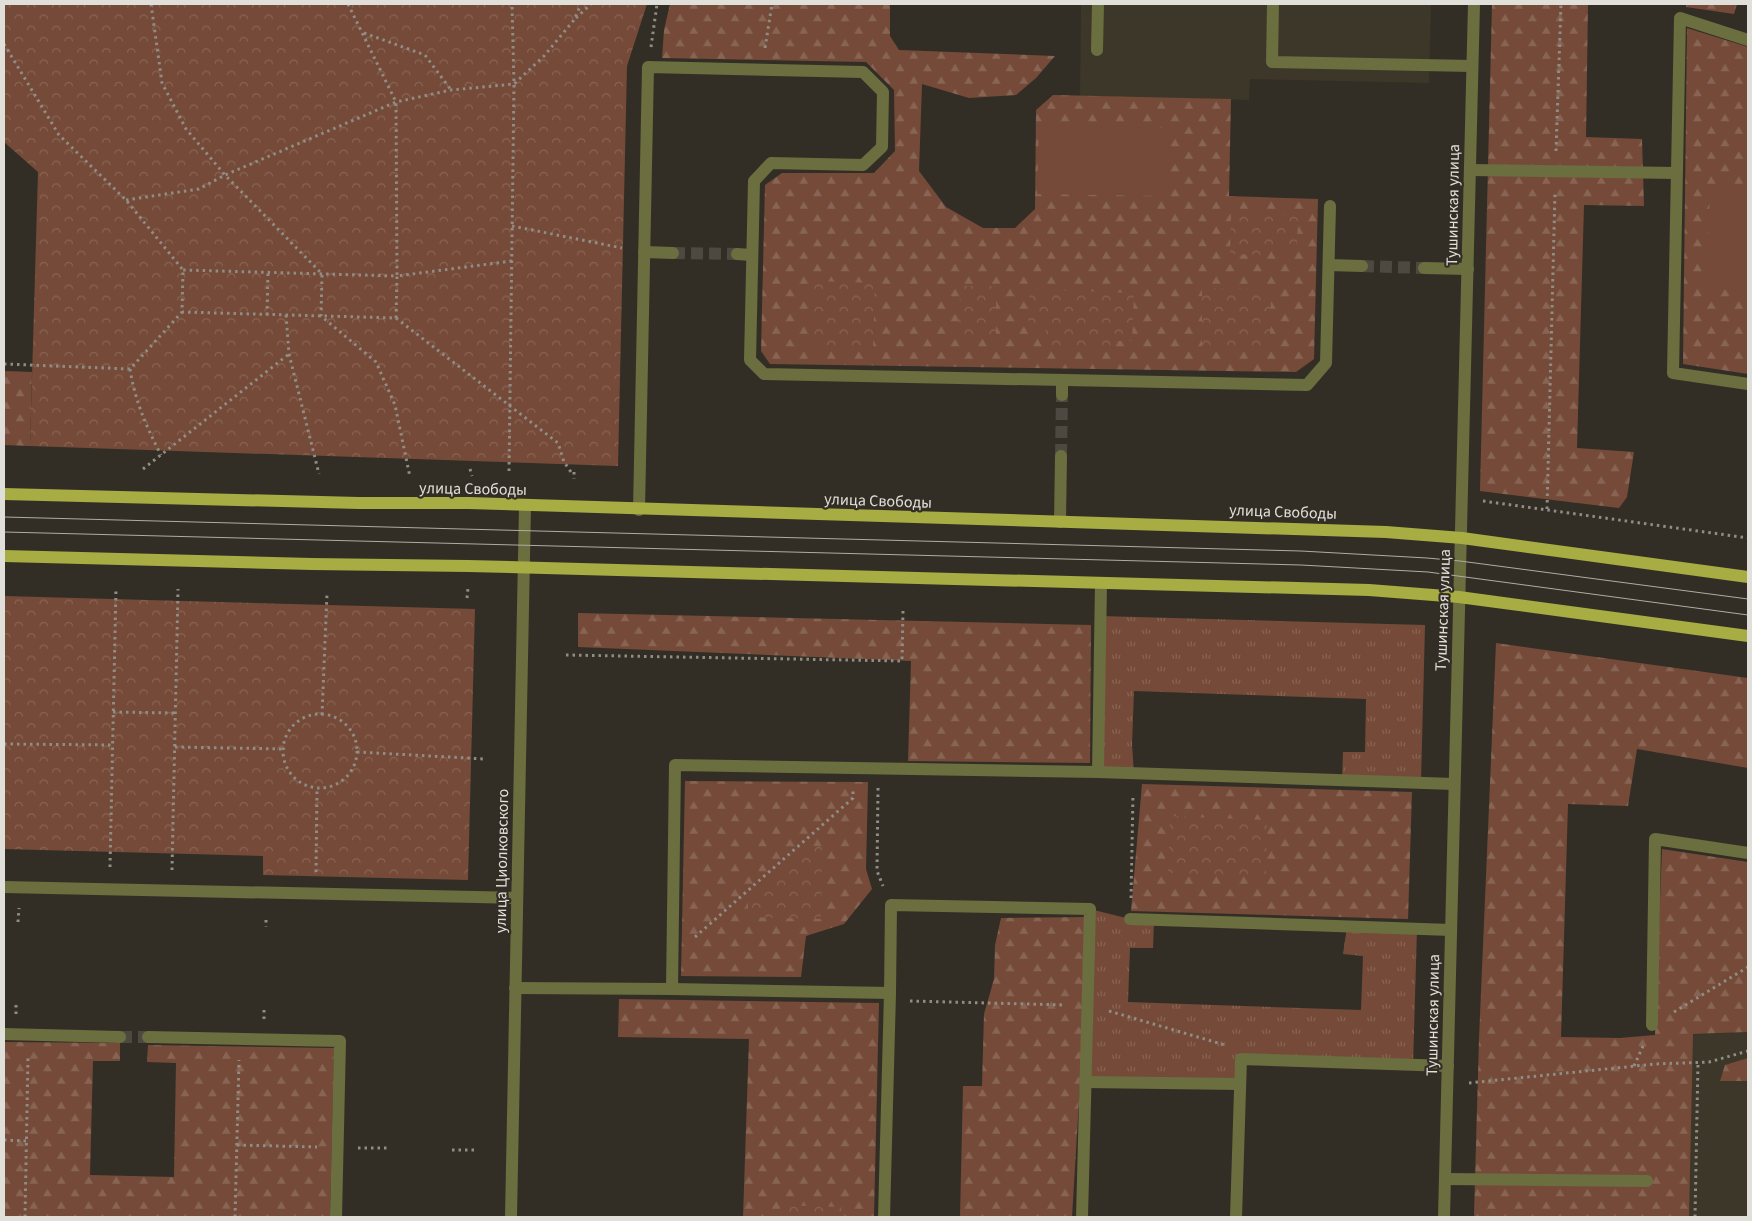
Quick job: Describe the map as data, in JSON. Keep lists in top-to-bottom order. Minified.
{"streets":{"main road":["улица Свободы"],"street":["Тушинская улица","улица Циолковского"]},"crossings":[["Тушинская улица","улица Свободы"],["улица Свободы","улица Циолковского"]]}
